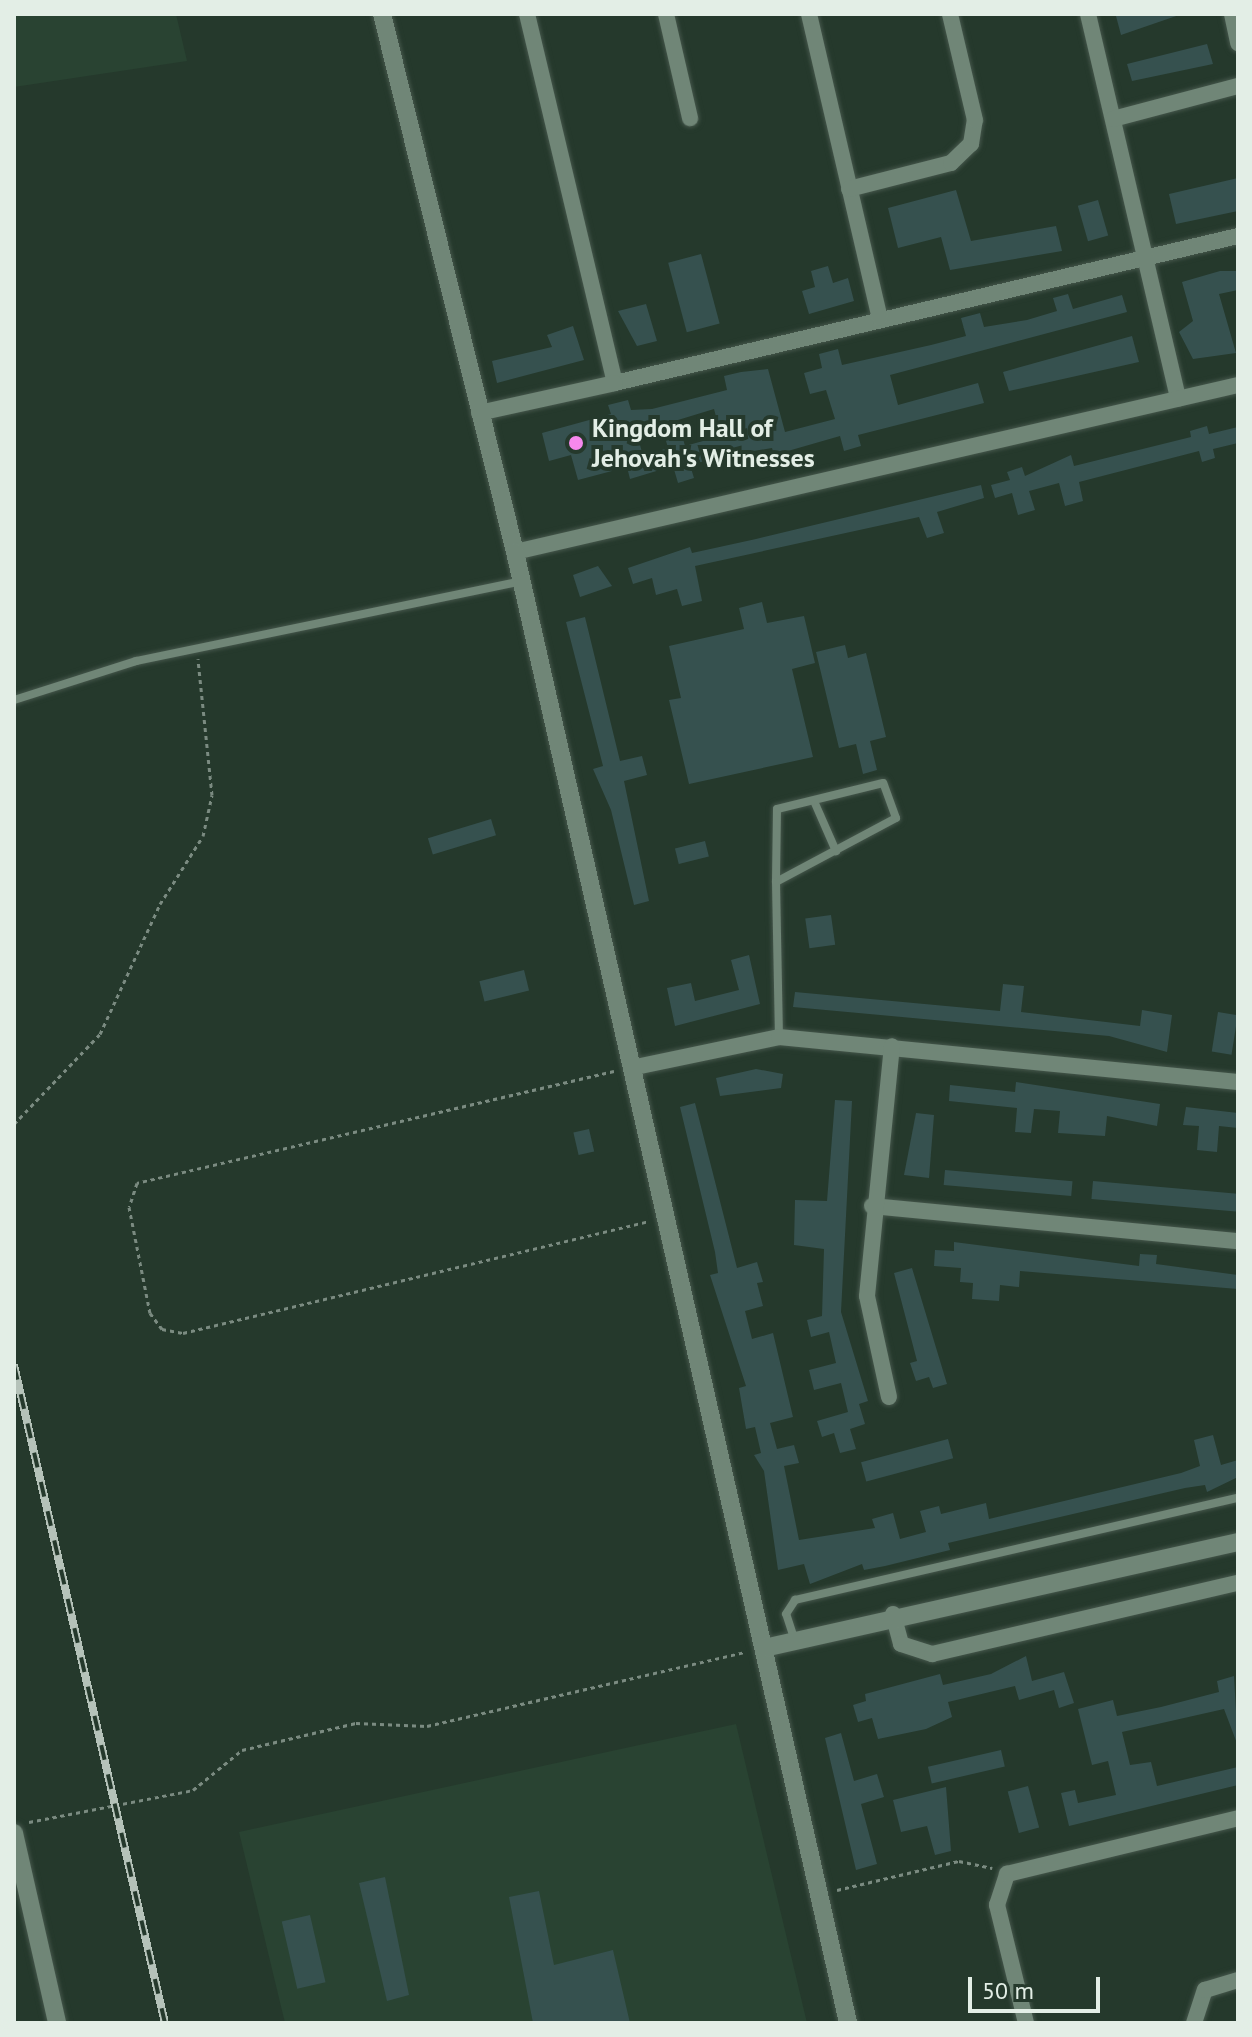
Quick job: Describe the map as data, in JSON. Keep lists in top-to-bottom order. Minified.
{"places":["Kingdom Hall of Jehovah's Witnesses"],"scale_bar":"50 m"}
